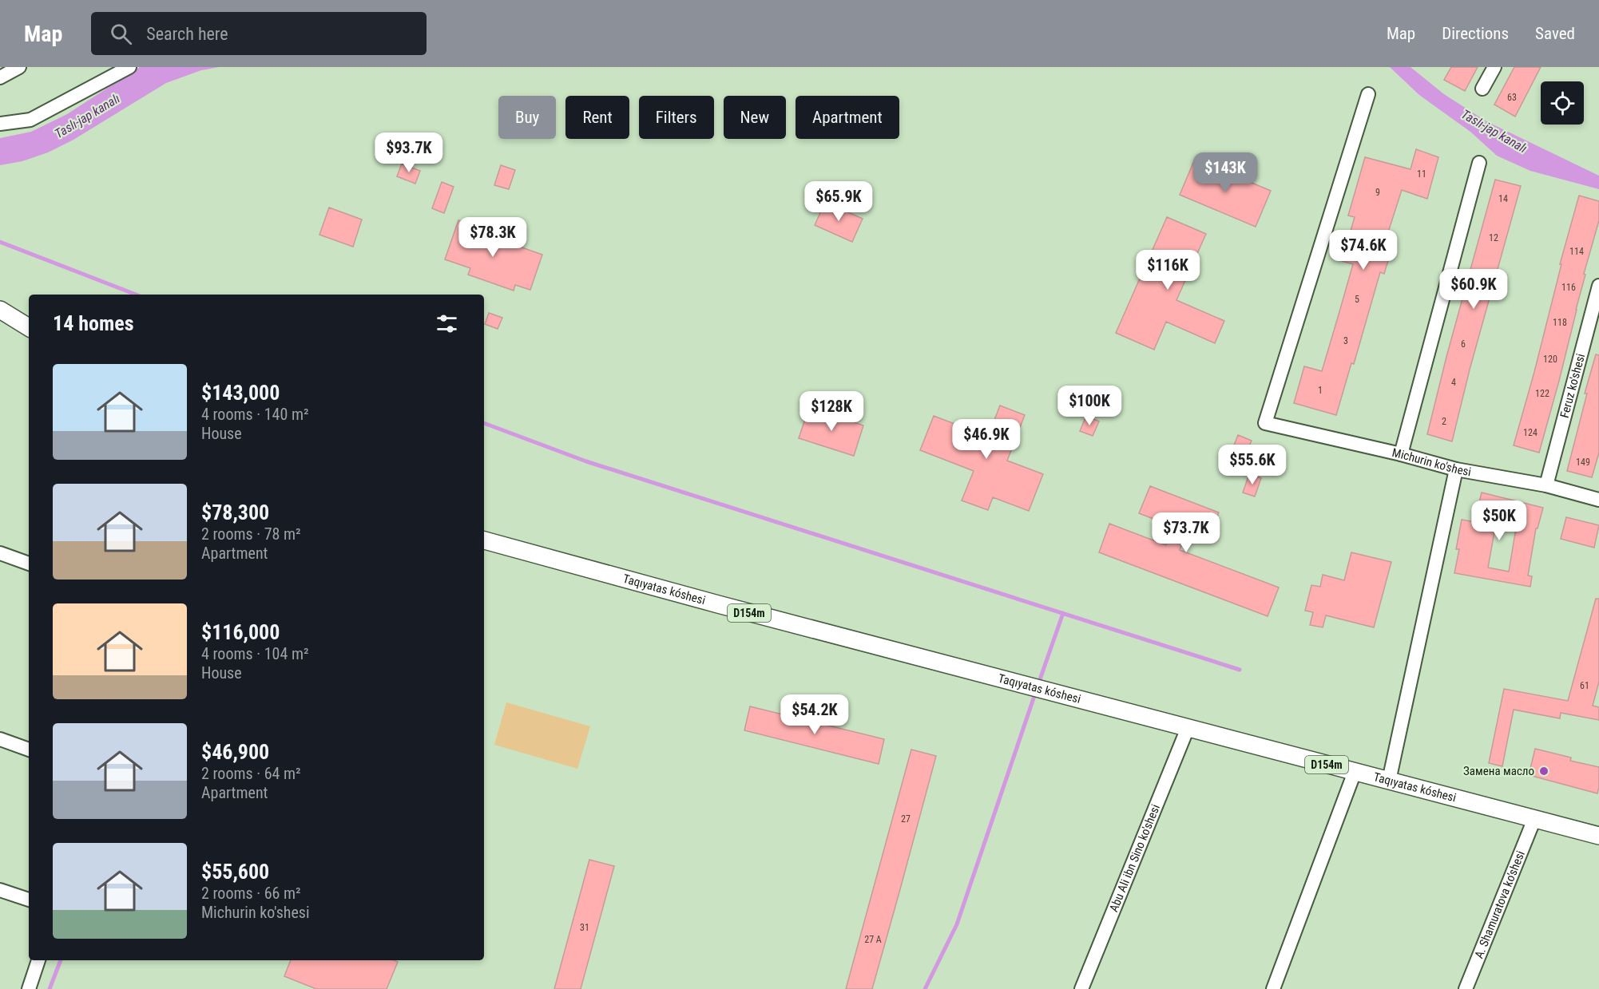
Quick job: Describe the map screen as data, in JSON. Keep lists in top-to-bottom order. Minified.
{"streets":{"main road":["Taqıyatas kóshesi","D154m"],"street":["Feruz ko'shesi","Michurin ko'shesi","Abu Ali ibn Sino ko'shesi","A. Shamuratova ko'shesi"]},"crossings":[["Feruz ko'shesi","Michurin ko'shesi"],["Taqıyatas kóshesi","Abu Ali ibn Sino ko'shesi"],["Taqıyatas kóshesi","A. Shamuratova ko'shesi"]],"water":["Taslı-jap kanalı"],"places":["Замена масло"],"house_numbers":["63","11","9","14","12","114","116","5","118","3","6","120","4","1","122","2","124","149","61","27","31","27 А"],"page":{"header":"Map","search":"Search here","nav":["Map","Directions","Saved"],"chip":["Buy","Rent","Filters","New","Apartment"],"price":["$93.7K","$143K","$65.9K","$78.3K","$74.6K","$116K","$60.9K","$100K","$128K","$46.9K","$55.6K","$50K","$73.7K","$54.2K"],"heading":"14 homes","list":[{"name":"$143,000","note":"4 rooms · 140 m² · House"},{"name":"$78,300","note":"2 rooms · 78 m² · Apartment"},{"name":"$116,000","note":"4 rooms · 104 m² · House"},{"name":"$46,900","note":"2 rooms · 64 m² · Apartment"},{"name":"$55,600","note":"2 rooms · 66 m² · Michurin ko'shesi"}]}}
